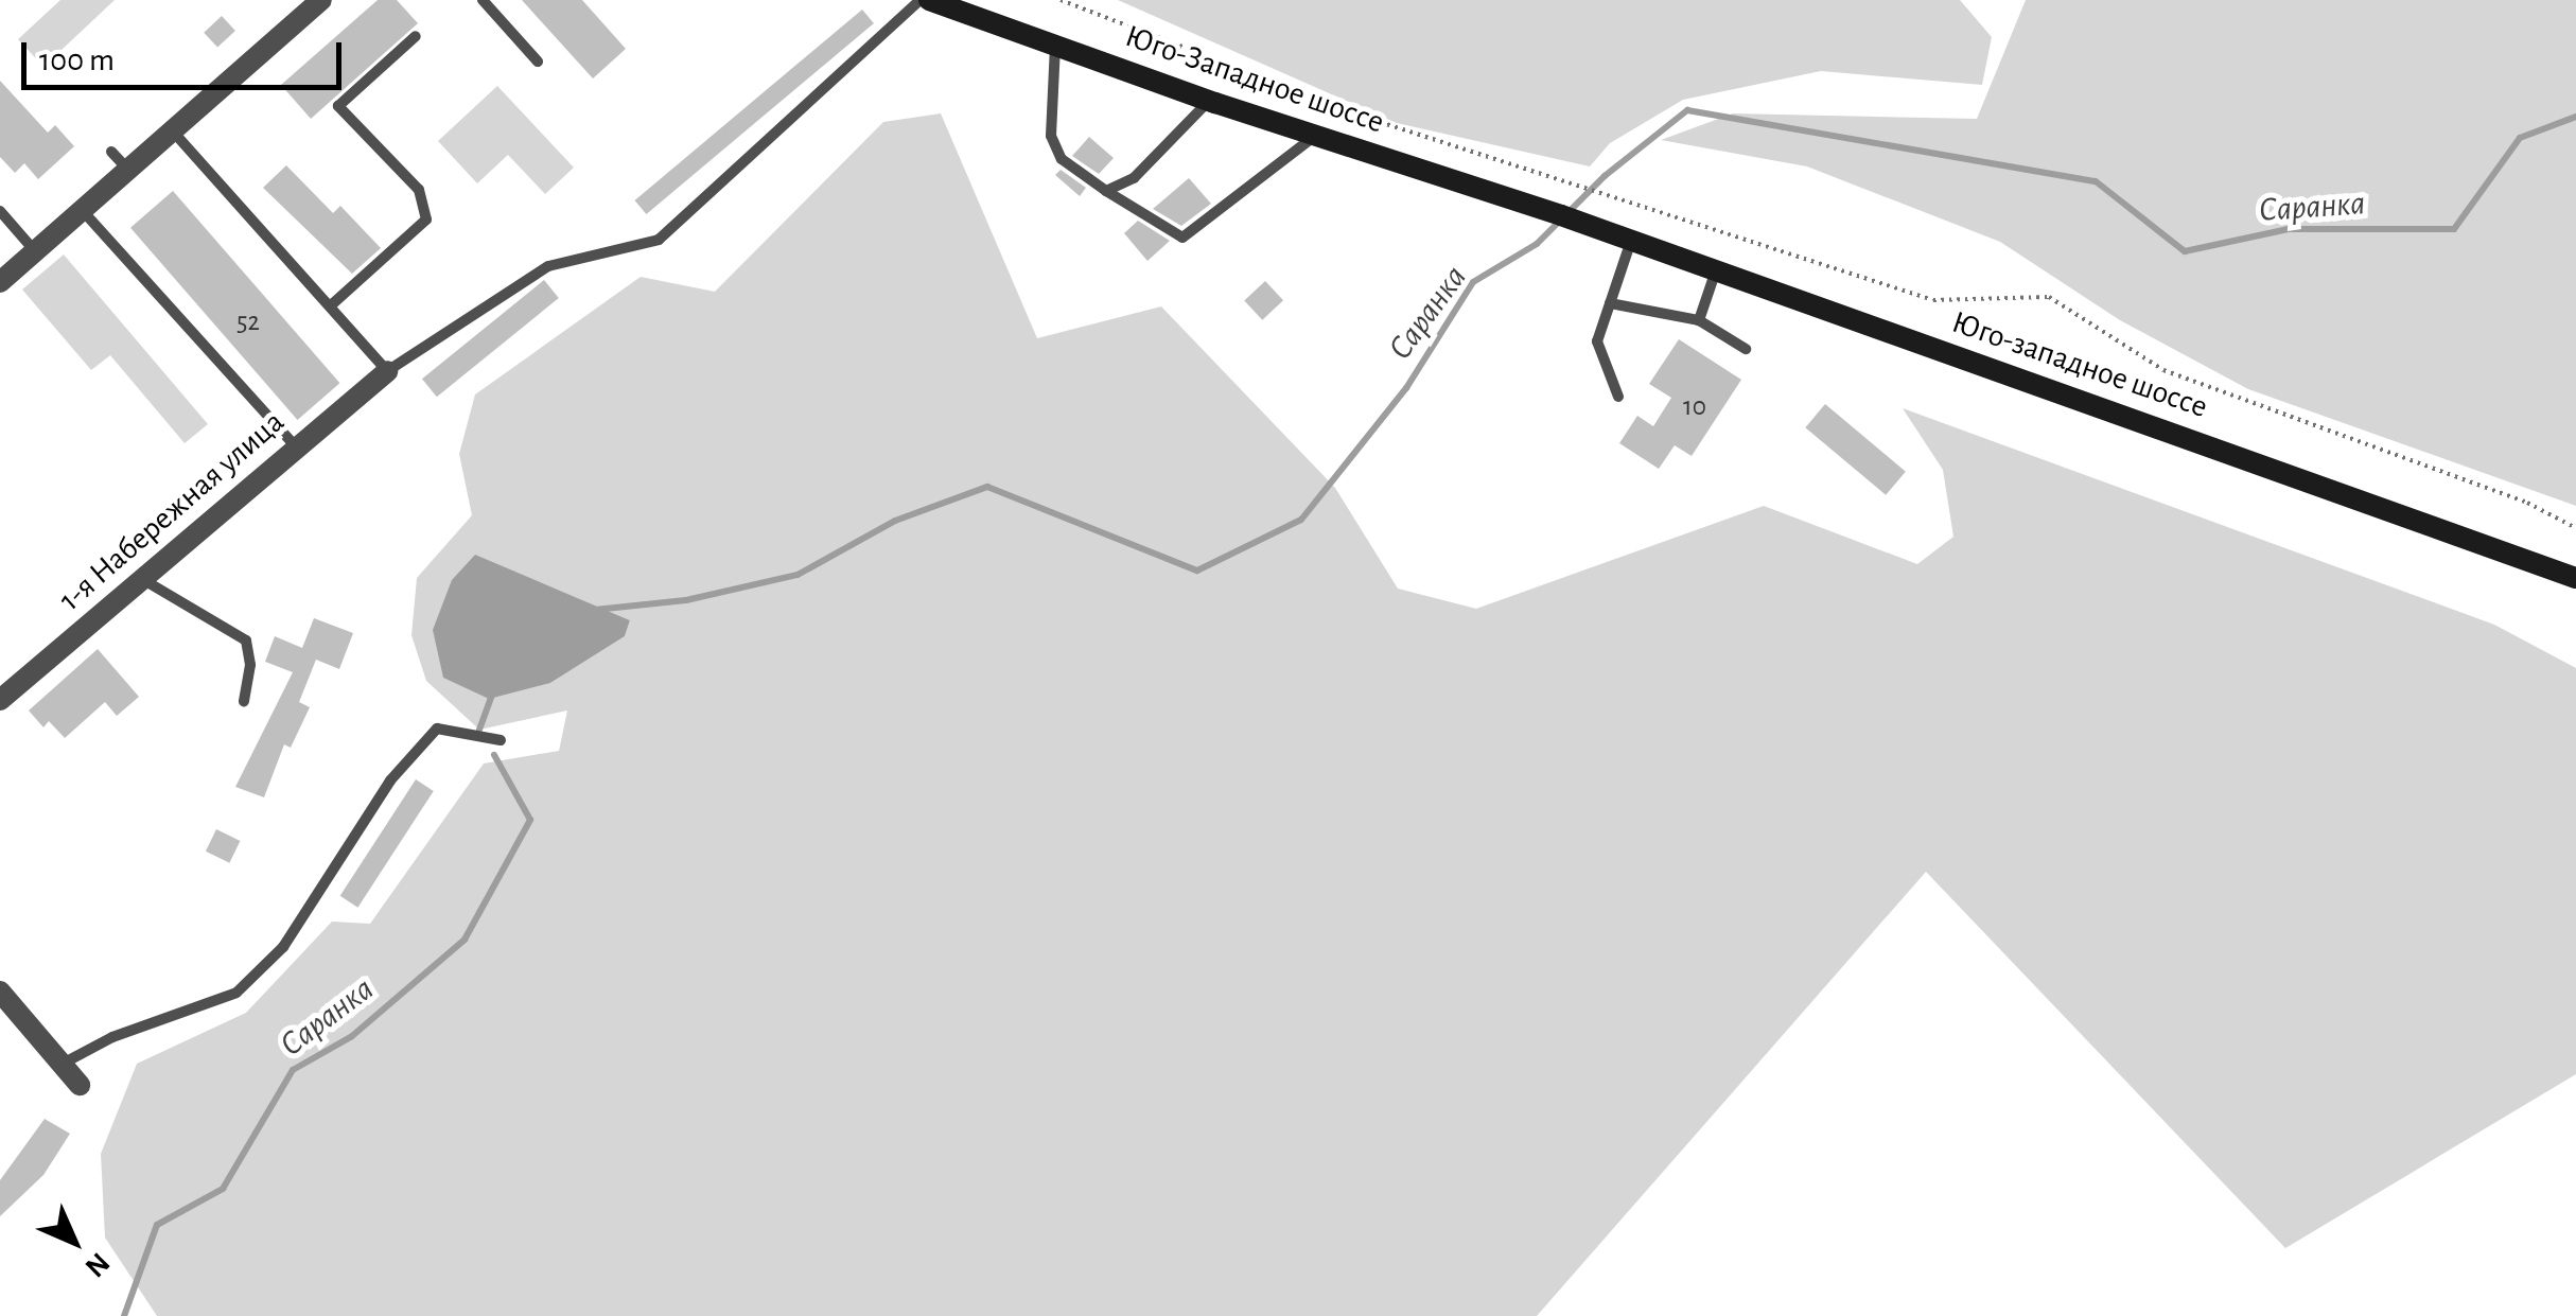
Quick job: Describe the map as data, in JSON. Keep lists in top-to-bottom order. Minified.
{"streets":{"main road":["Юго-Западное шоссе","Юго-западное шоссе"],"street":["1-я Набережная улица"]},"crossings":[["Юго-Западное шоссе","Юго-западное шоссе"]],"water":["Саранка"],"house_numbers":["52","10"],"scale_bar":"100 m","north":"bottom right"}
